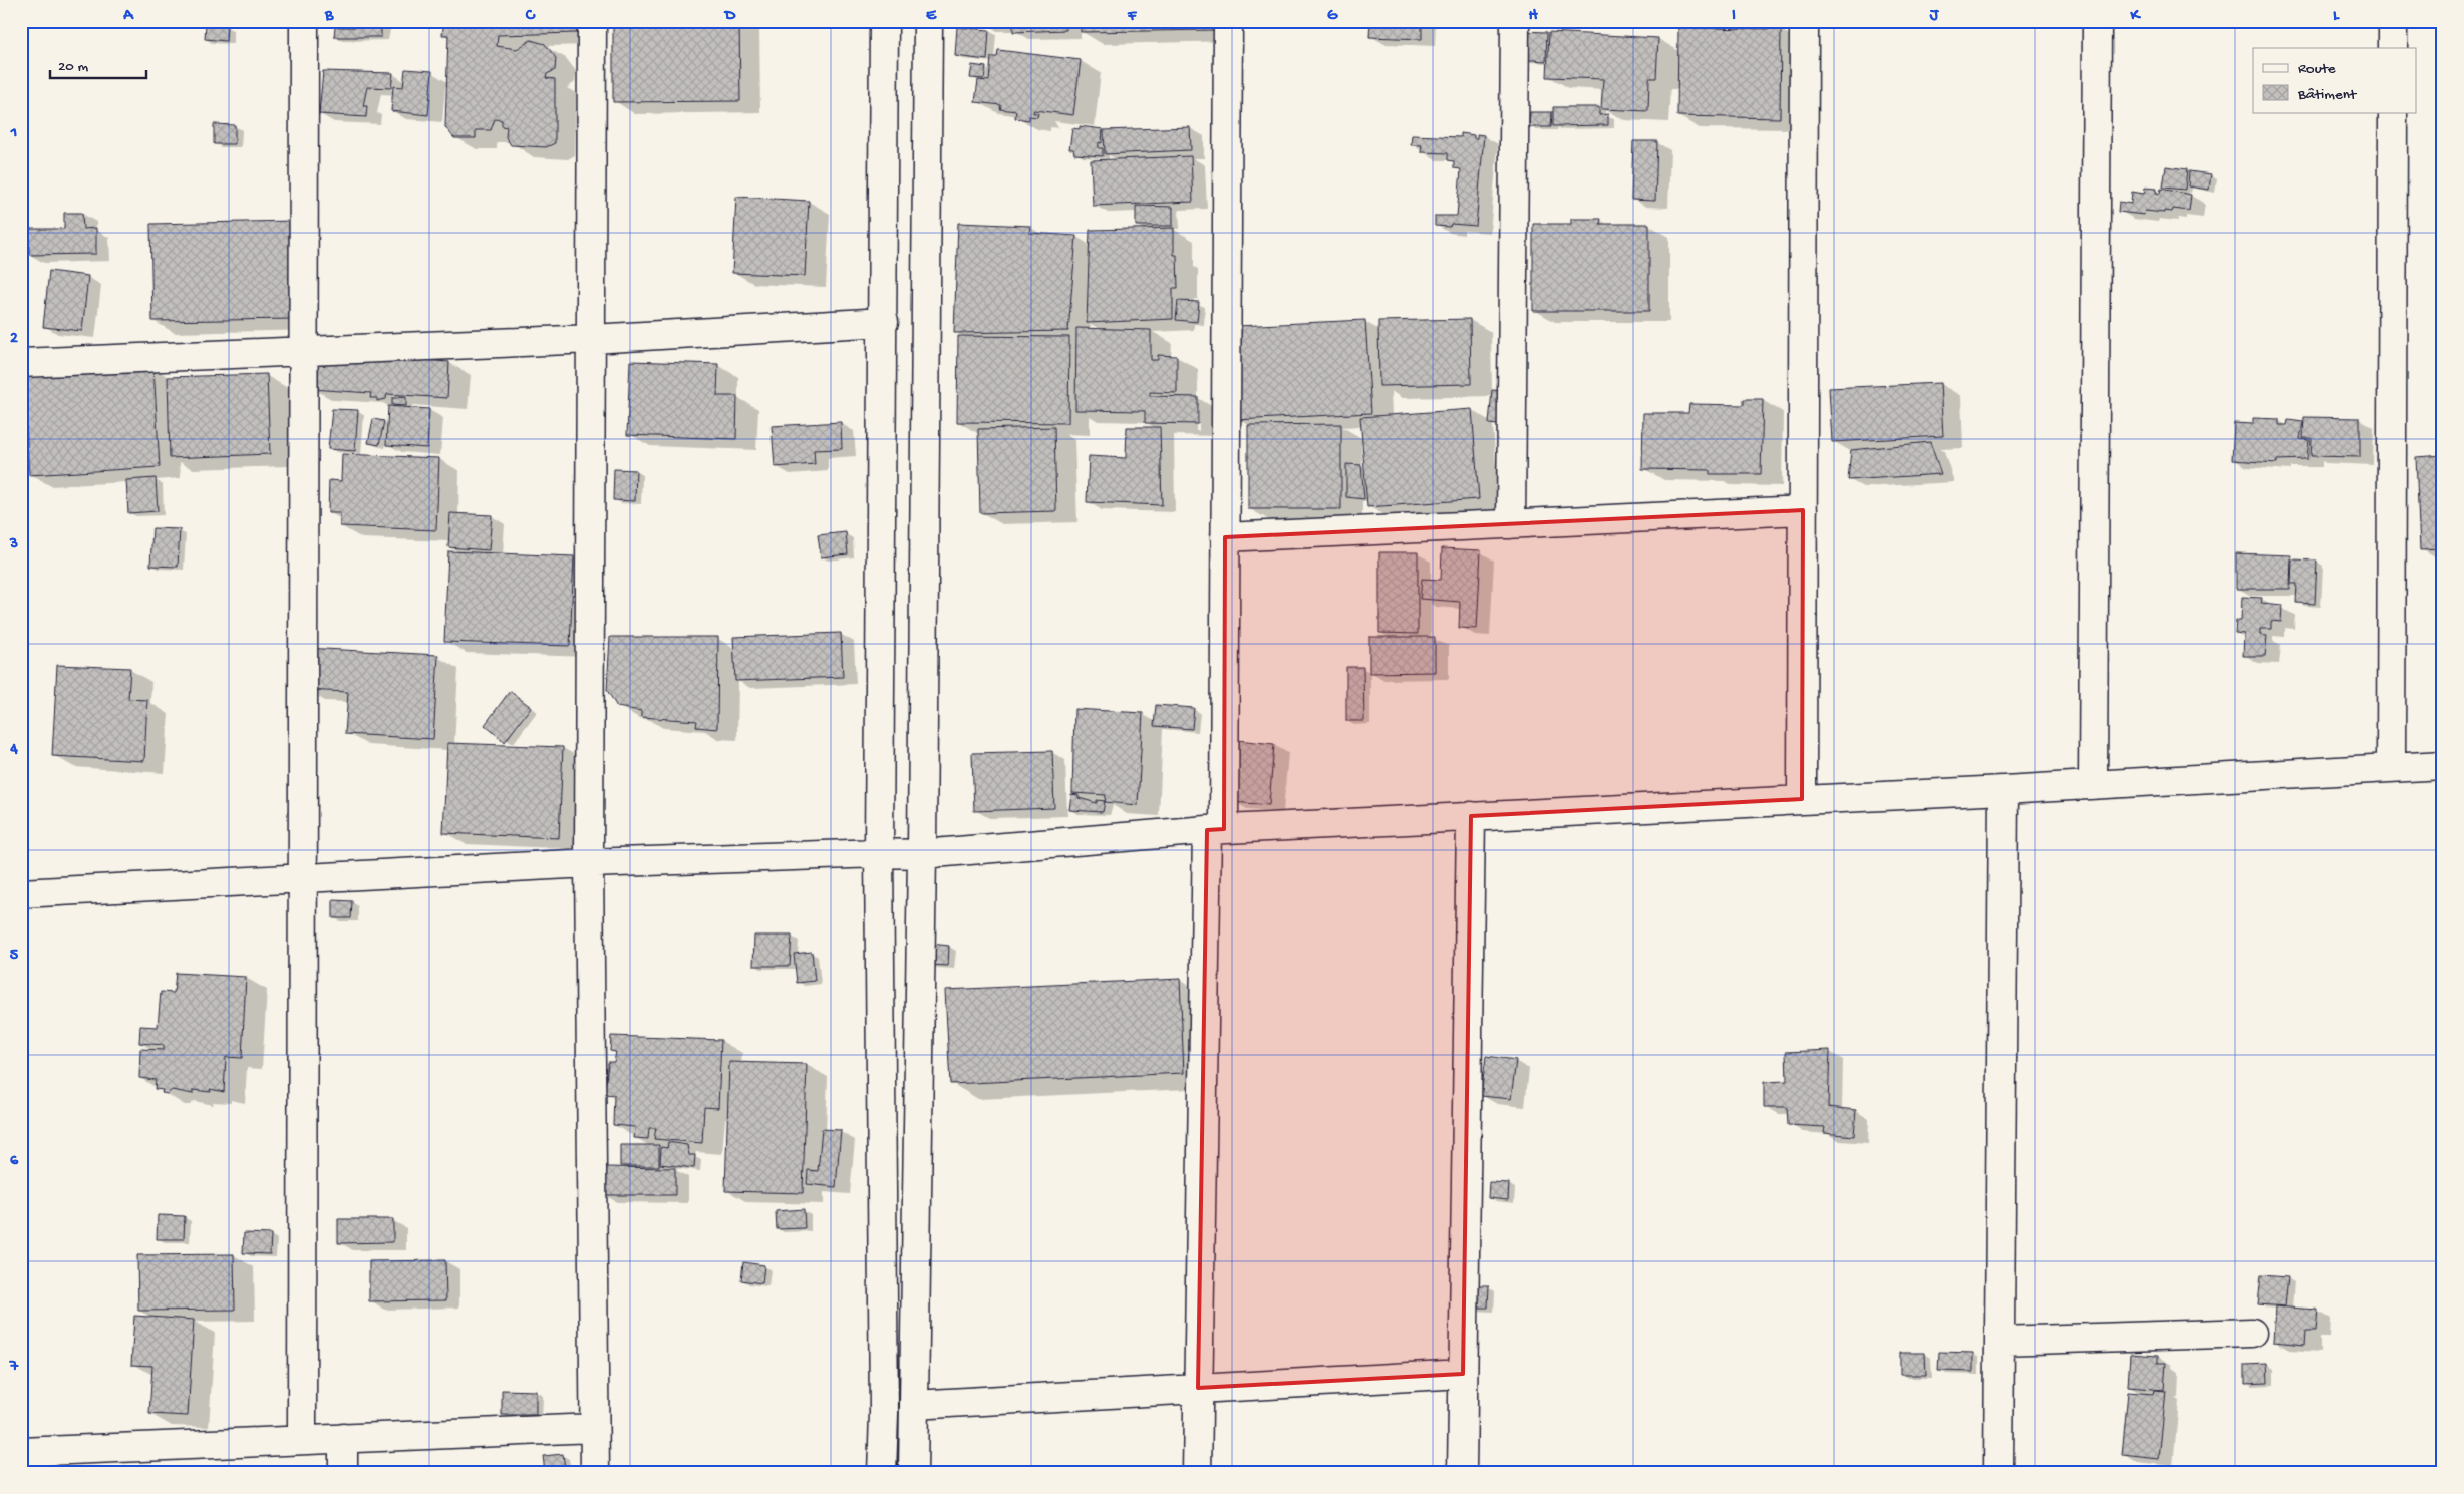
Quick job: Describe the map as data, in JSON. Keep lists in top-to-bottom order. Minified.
{"legend":["Route","Bâtiment"],"scale_bar":"20 m","grid":{"columns":["A","B","C","D","E","F","G","H","I","J","K","L"],"rows":["1","2","3","4","5","6","7"]}}
